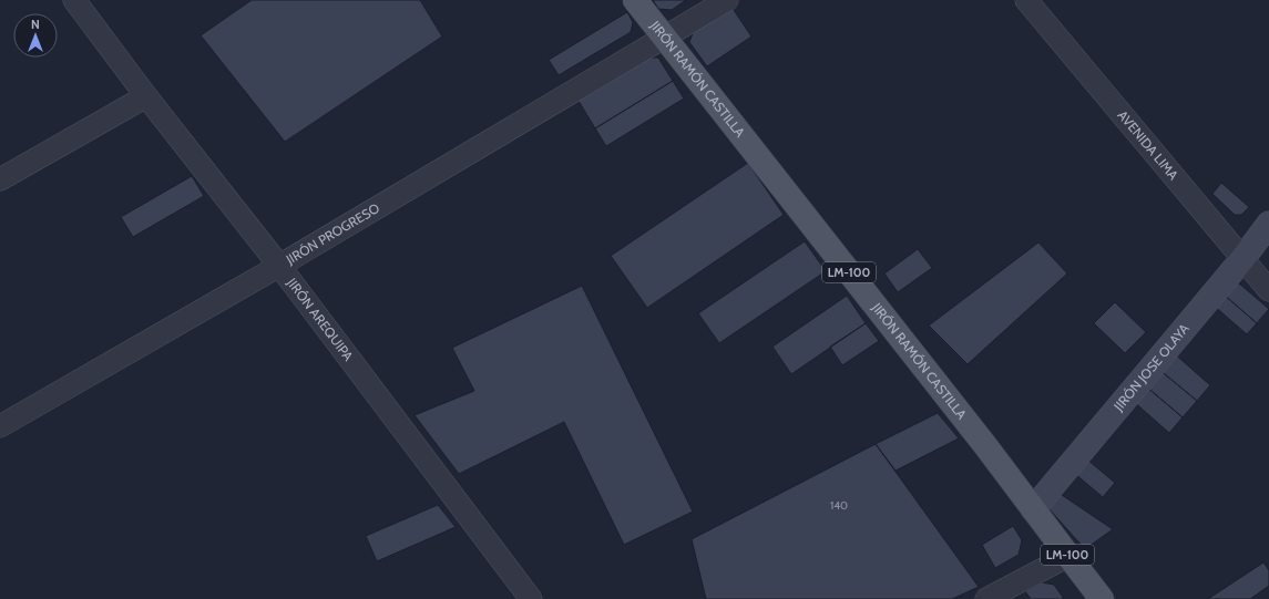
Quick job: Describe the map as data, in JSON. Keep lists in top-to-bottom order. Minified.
{"streets":{"main road":["JIRÓN RAMÓN CASTILLA","LM-100"],"street":["AVENIDA LIMA","JIRÓN PROGRESO","JIRÓN AREQUIPA","JIRÓN JOSE OLAYA"]},"crossings":[["JIRÓN RAMÓN CASTILLA","JIRÓN PROGRESO"],["JIRÓN RAMÓN CASTILLA","JIRÓN JOSE OLAYA"],["AVENIDA LIMA","JIRÓN JOSE OLAYA"],["JIRÓN PROGRESO","JIRÓN AREQUIPA"]],"house_numbers":["140"],"north":"top"}
